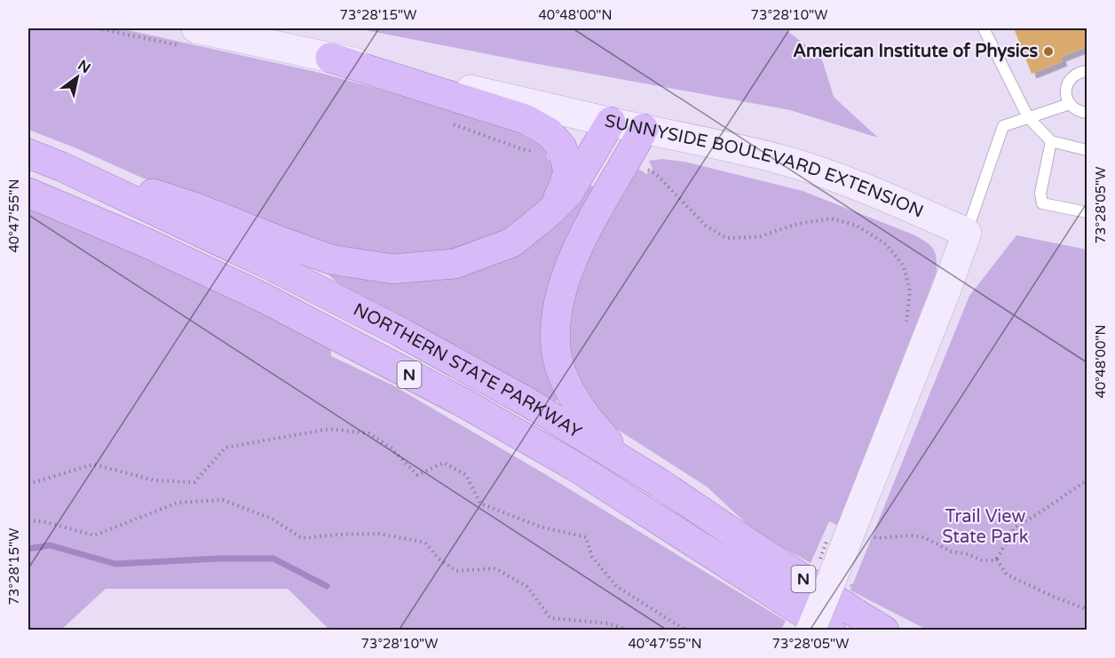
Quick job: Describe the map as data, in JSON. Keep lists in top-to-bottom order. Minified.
{"streets":{"highway":["NORTHERN STATE PARKWAY","N"],"main road":["SUNNYSIDE BOULEVARD EXTENSION"]},"parks":["Trail View State Park"],"places":["American Institute of Physics"],"north":"top right","coordinates":["73°28'15\"W","40°48'00\"N","73°28'10\"W","73°28'05\"W","40°47'55\"N"]}
